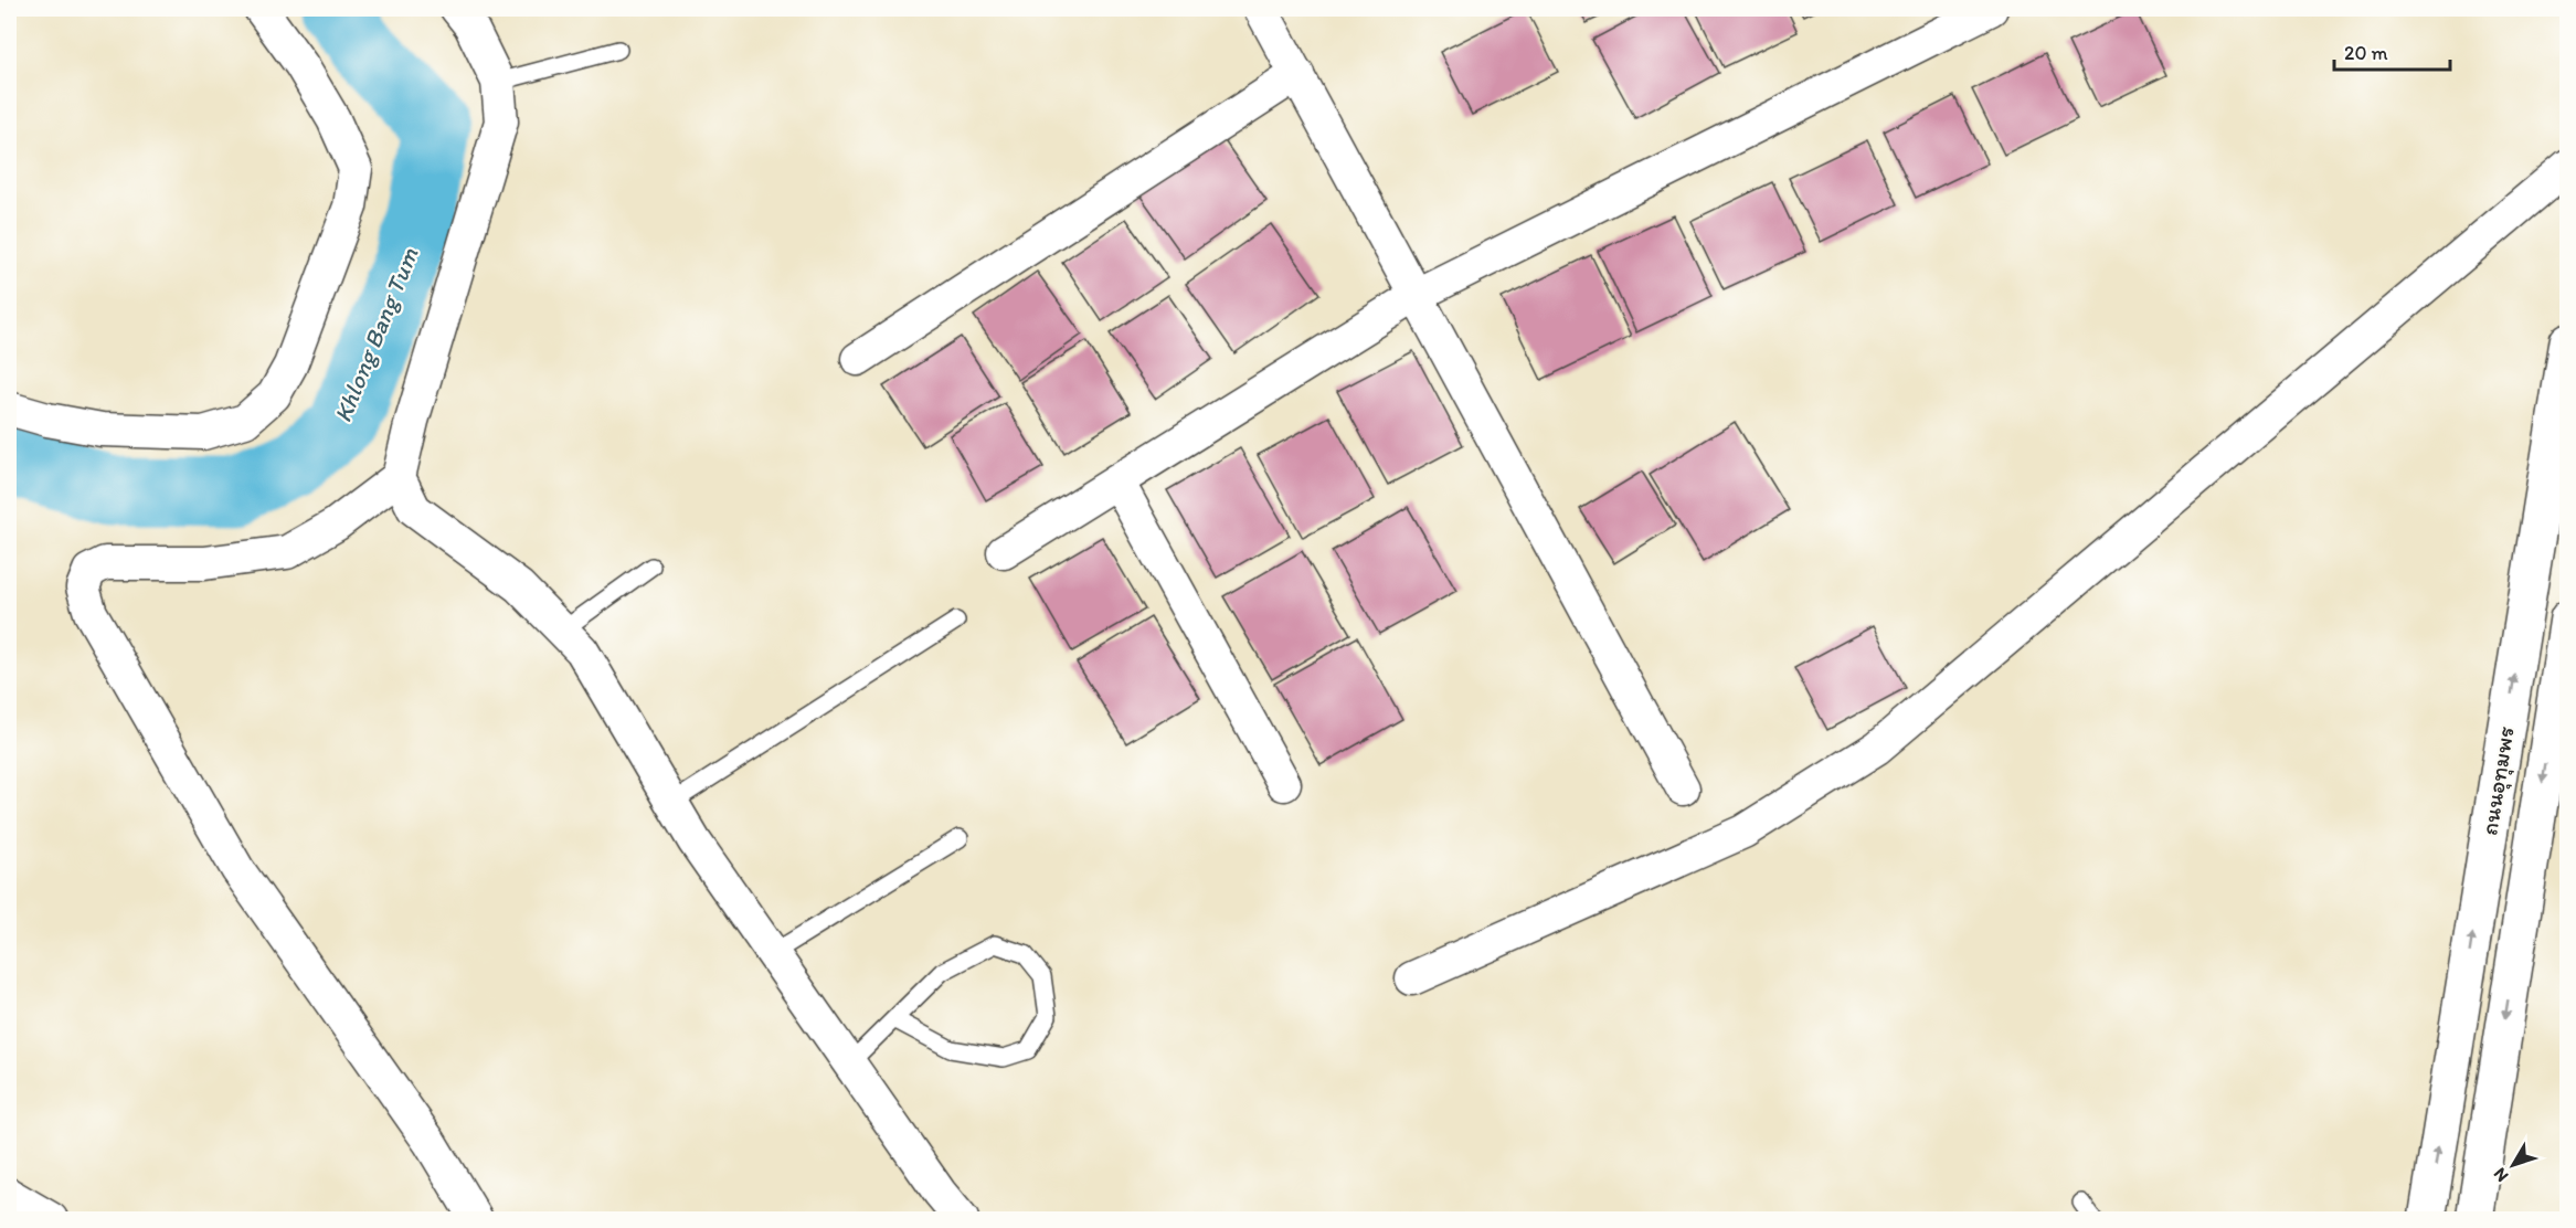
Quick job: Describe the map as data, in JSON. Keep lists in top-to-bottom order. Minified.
{"streets":{"street":["ถนนอุทุมพร"]},"water":["Khlong Bang Tum"],"scale_bar":"20 m","north":"bottom left"}
